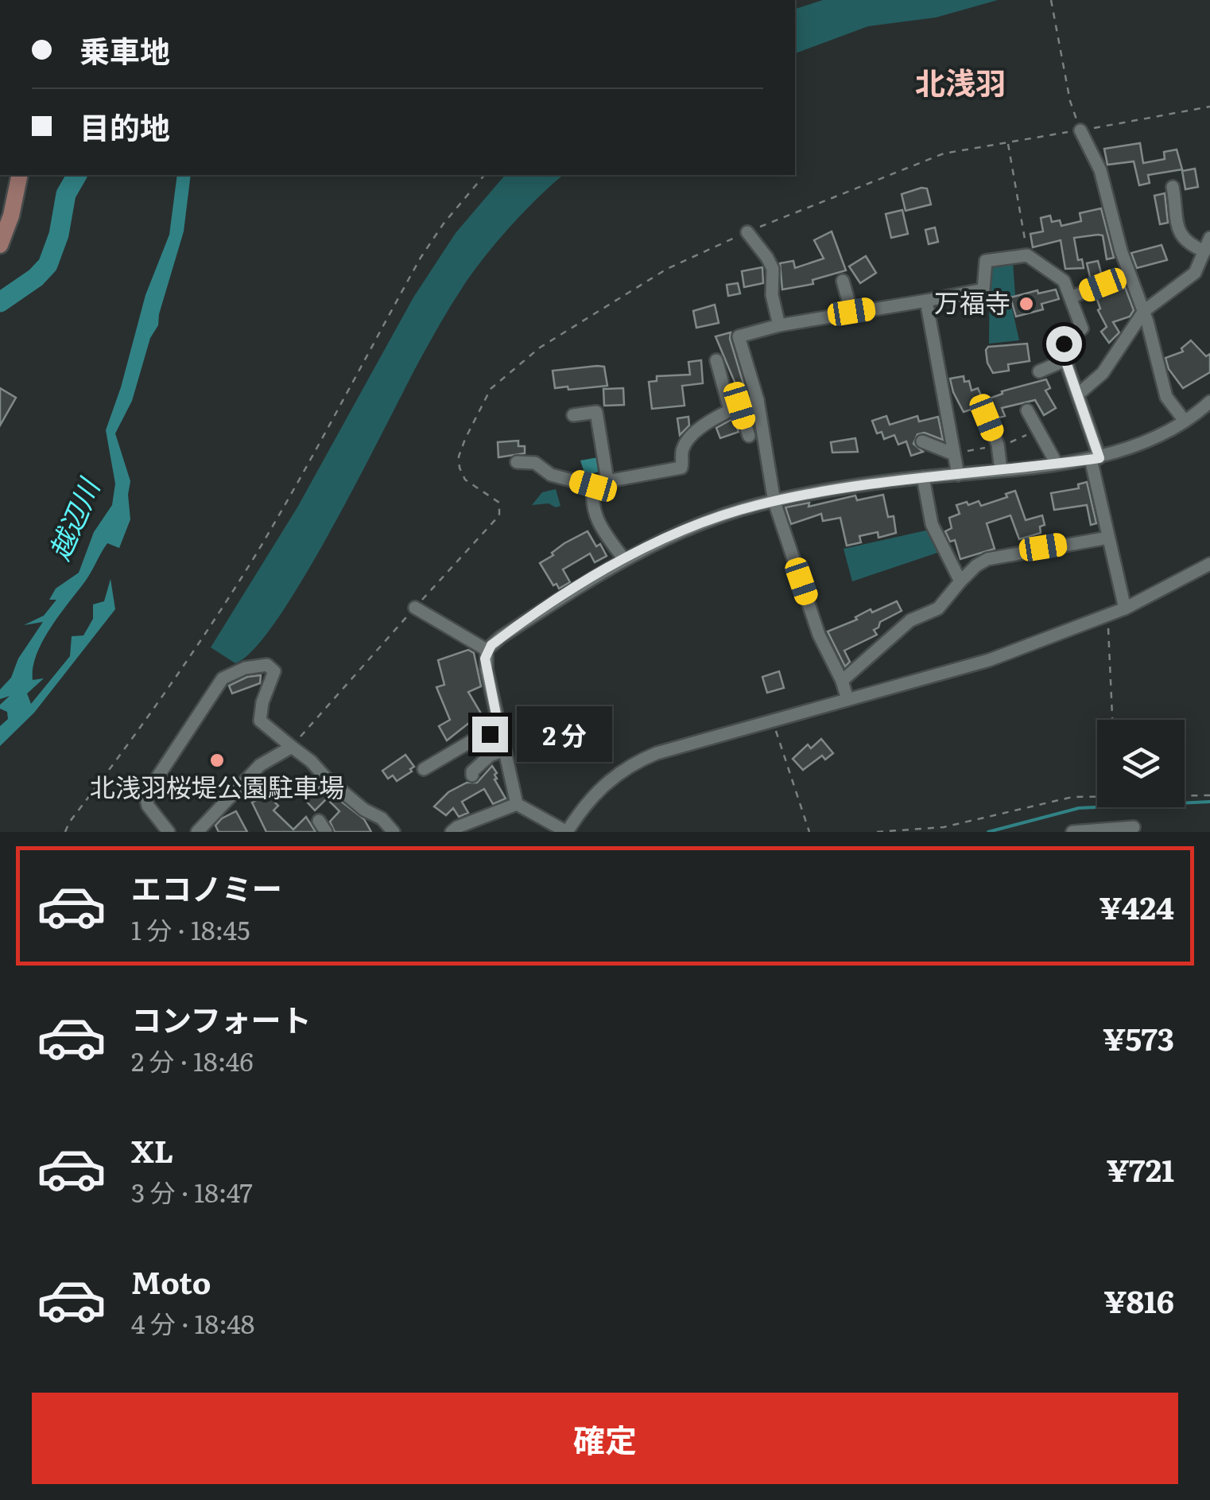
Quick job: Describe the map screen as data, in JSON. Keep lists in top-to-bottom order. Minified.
{"districts":["北浅羽"],"water":["越辺川"],"places":["万福寺","北浅羽桜堤公園駐車場"],"page":{"banner":["乗車地","目的地"],"bubble":"2 分","list":[{"name":"エコノミー","note":"1 分 · 18:45","value":"¥424"},{"name":"コンフォート","note":"2 分 · 18:46","value":"¥573"},{"name":"XL","note":"3 分 · 18:47","value":"¥721"},{"name":"Moto","note":"4 分 · 18:48","value":"¥816"}],"buttons":"確定"}}
